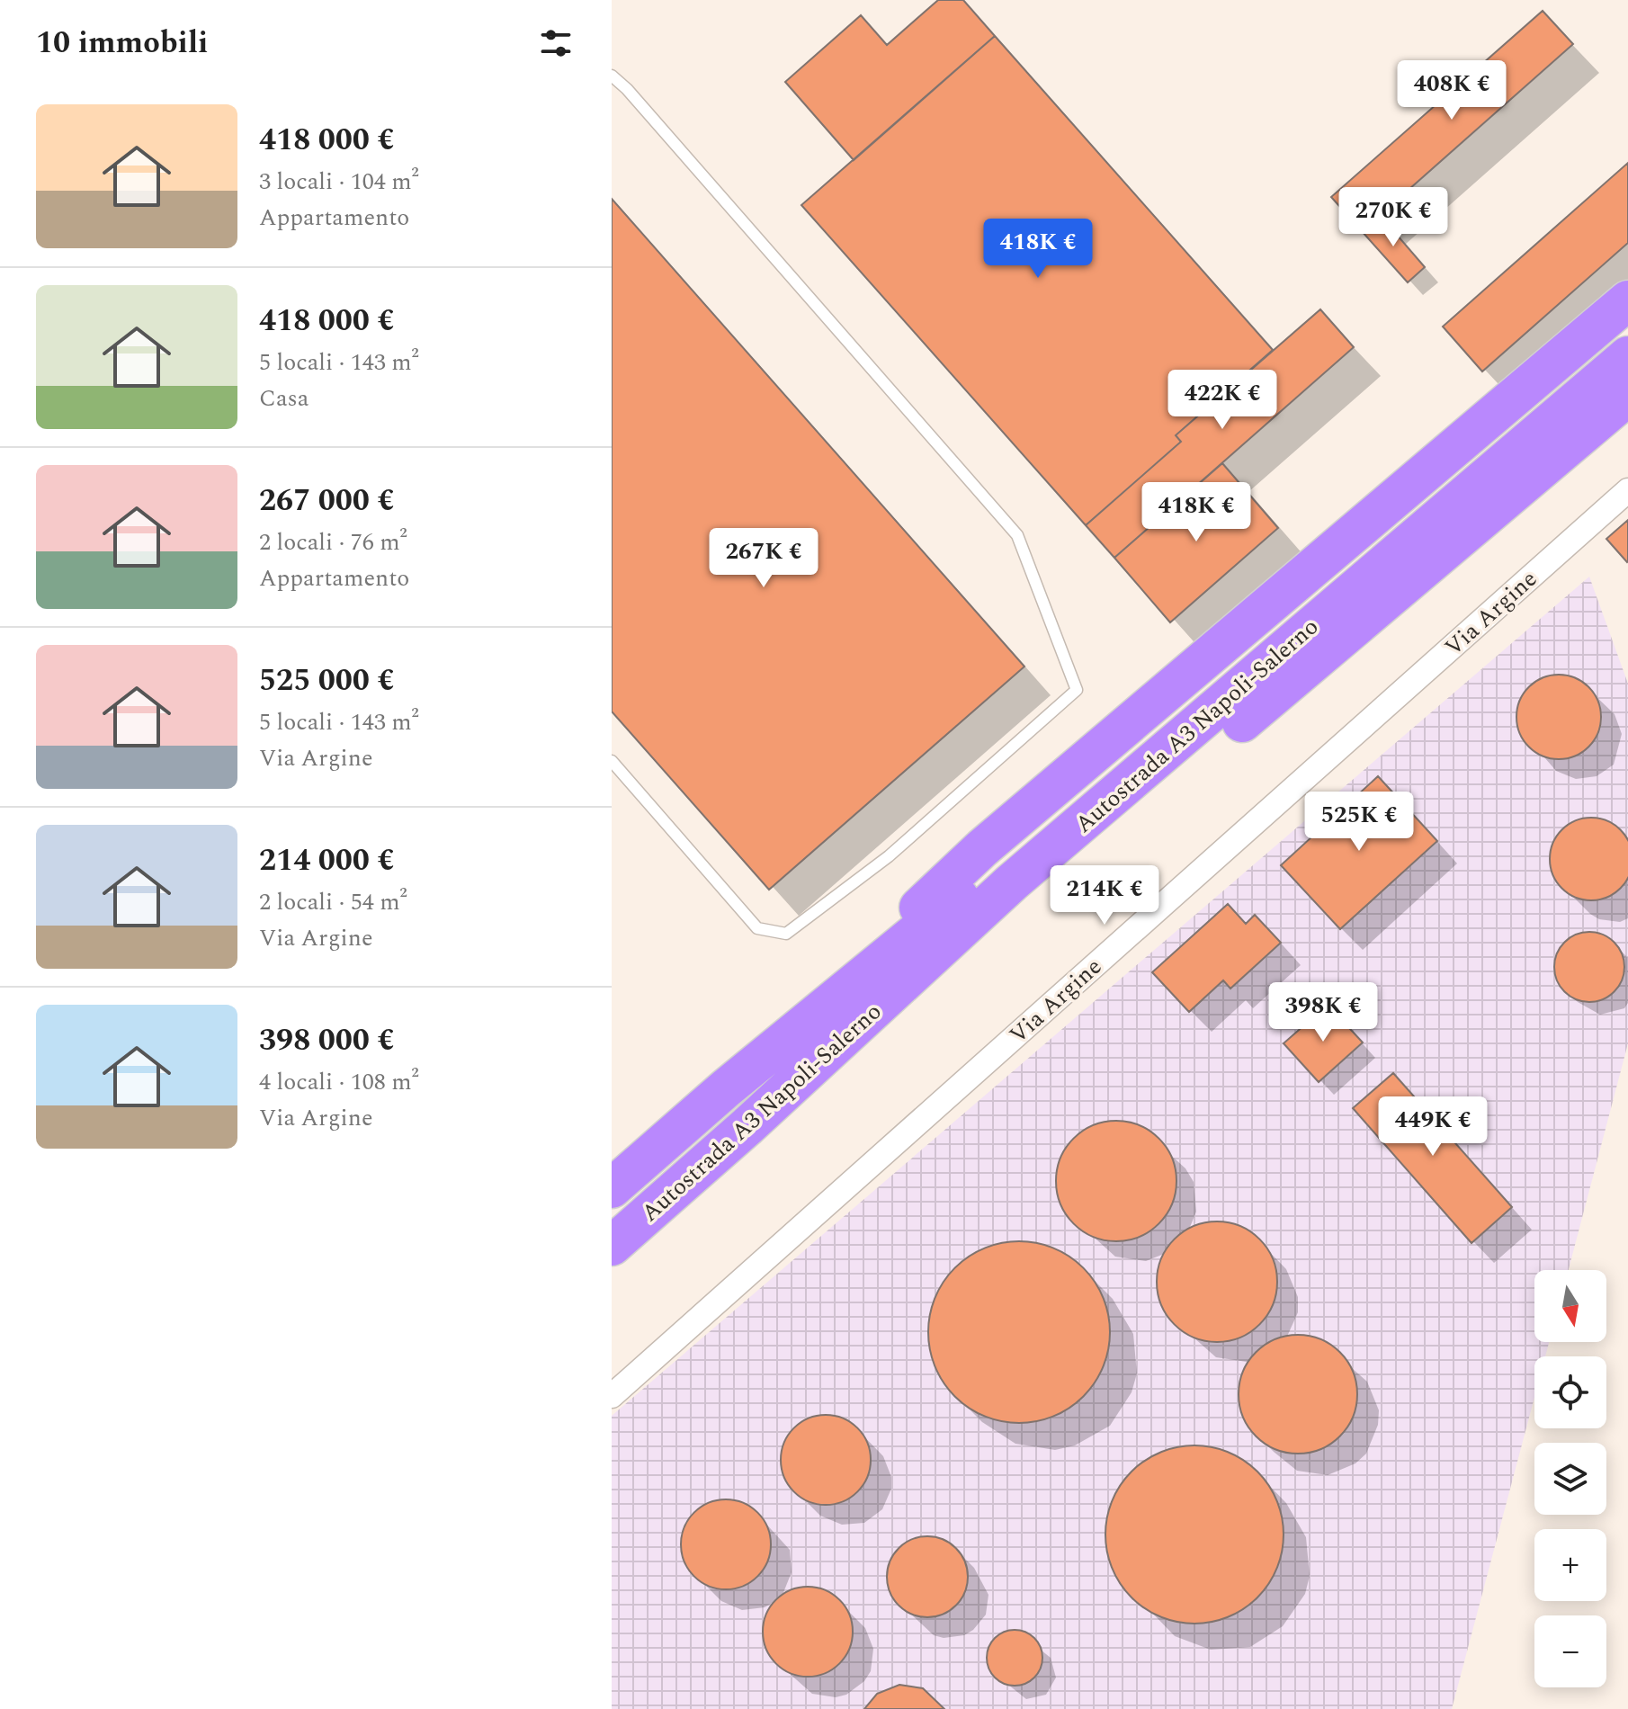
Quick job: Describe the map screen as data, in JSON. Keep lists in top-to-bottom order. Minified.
{"streets":{"highway":["Autostrada A3 Napoli-Salerno"],"street":["Via Argine"]},"north":"bottom","page":{"heading":"10 immobili","price":["408K €","270K €","418K €","422K €","418K €","267K €","525K €","214K €","398K €","449K €"],"list":[{"name":"418 000 €","note":"3 locali · 104 m² · Appartamento"},{"name":"418 000 €","note":"5 locali · 143 m² · Casa"},{"name":"267 000 €","note":"2 locali · 76 m² · Appartamento"},{"name":"525 000 €","note":"5 locali · 143 m² · Via Argine"},{"name":"214 000 €","note":"2 locali · 54 m² · Via Argine"},{"name":"398 000 €","note":"4 locali · 108 m² · Via Argine"}],"map_buttons":["+","−"]}}
